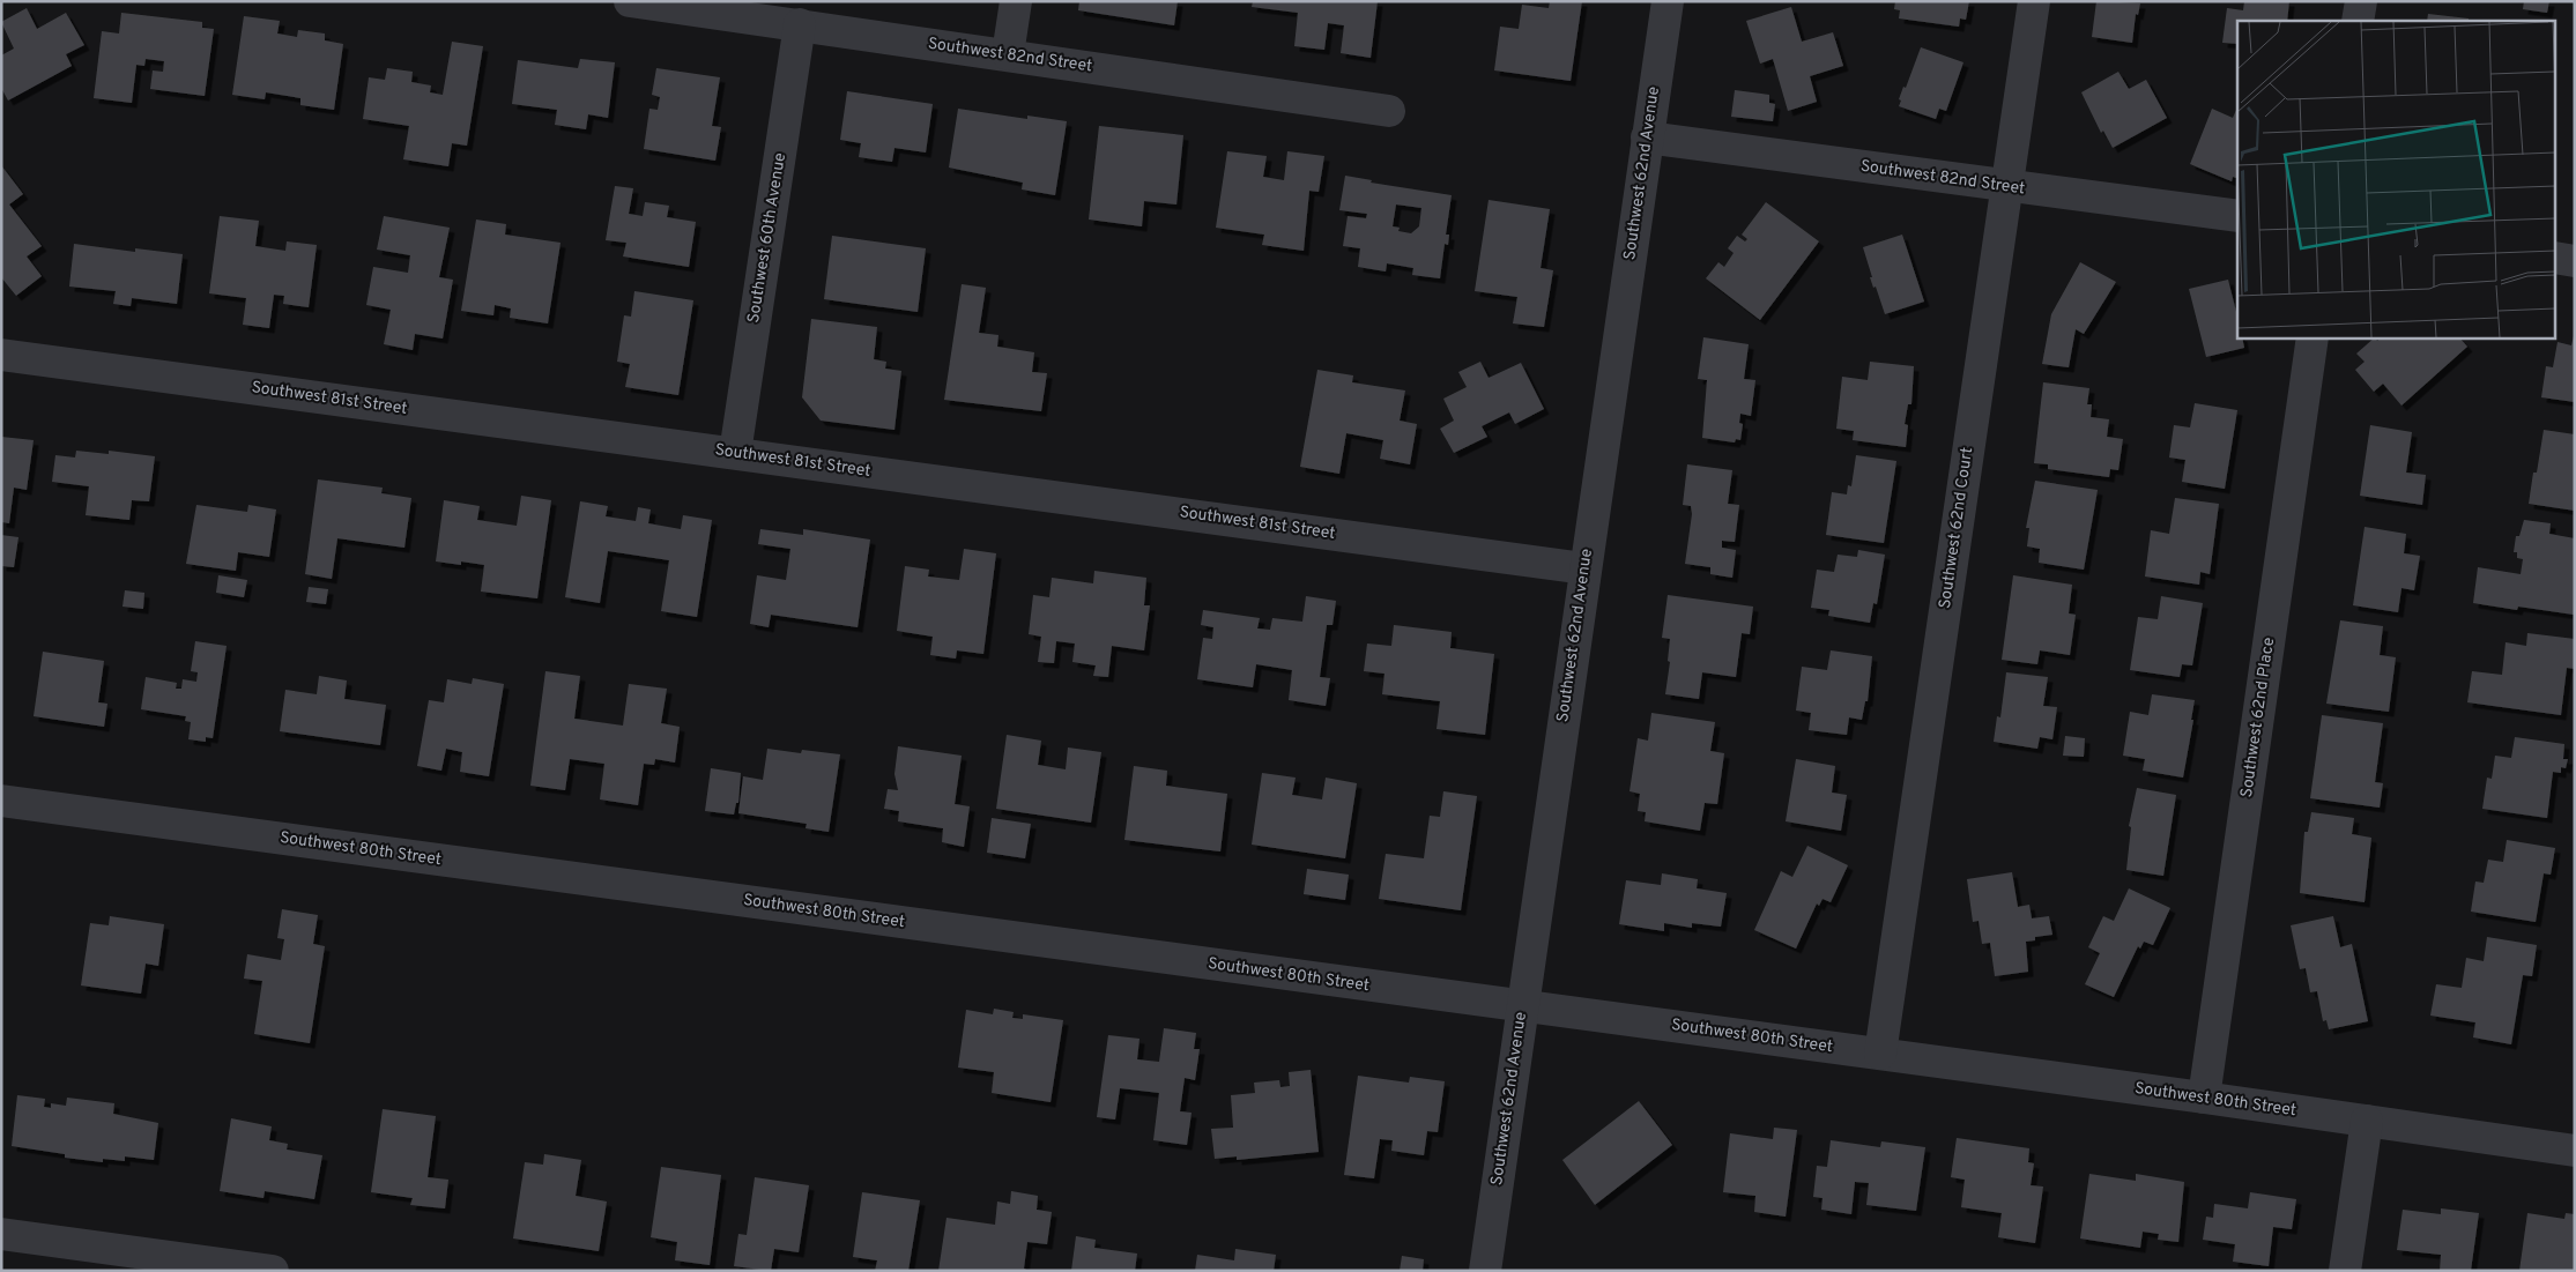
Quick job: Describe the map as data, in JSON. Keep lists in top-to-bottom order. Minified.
{"streets":{"street":["Southwest 82nd Street","Southwest 62nd Avenue","Southwest 60th Avenue","Southwest 81st Street","Southwest 62nd Court","Southwest 62nd Place","Southwest 80th Street"]},"crossings":[["Southwest 82nd Street","Southwest 62nd Avenue"],["Southwest 82nd Street","Southwest 60th Avenue"],["Southwest 82nd Street","Southwest 62nd Court"],["Southwest 62nd Avenue","Southwest 81st Street"],["Southwest 62nd Avenue","Southwest 80th Street"],["Southwest 60th Avenue","Southwest 81st Street"],["Southwest 62nd Court","Southwest 80th Street"],["Southwest 62nd Place","Southwest 80th Street"]]}
